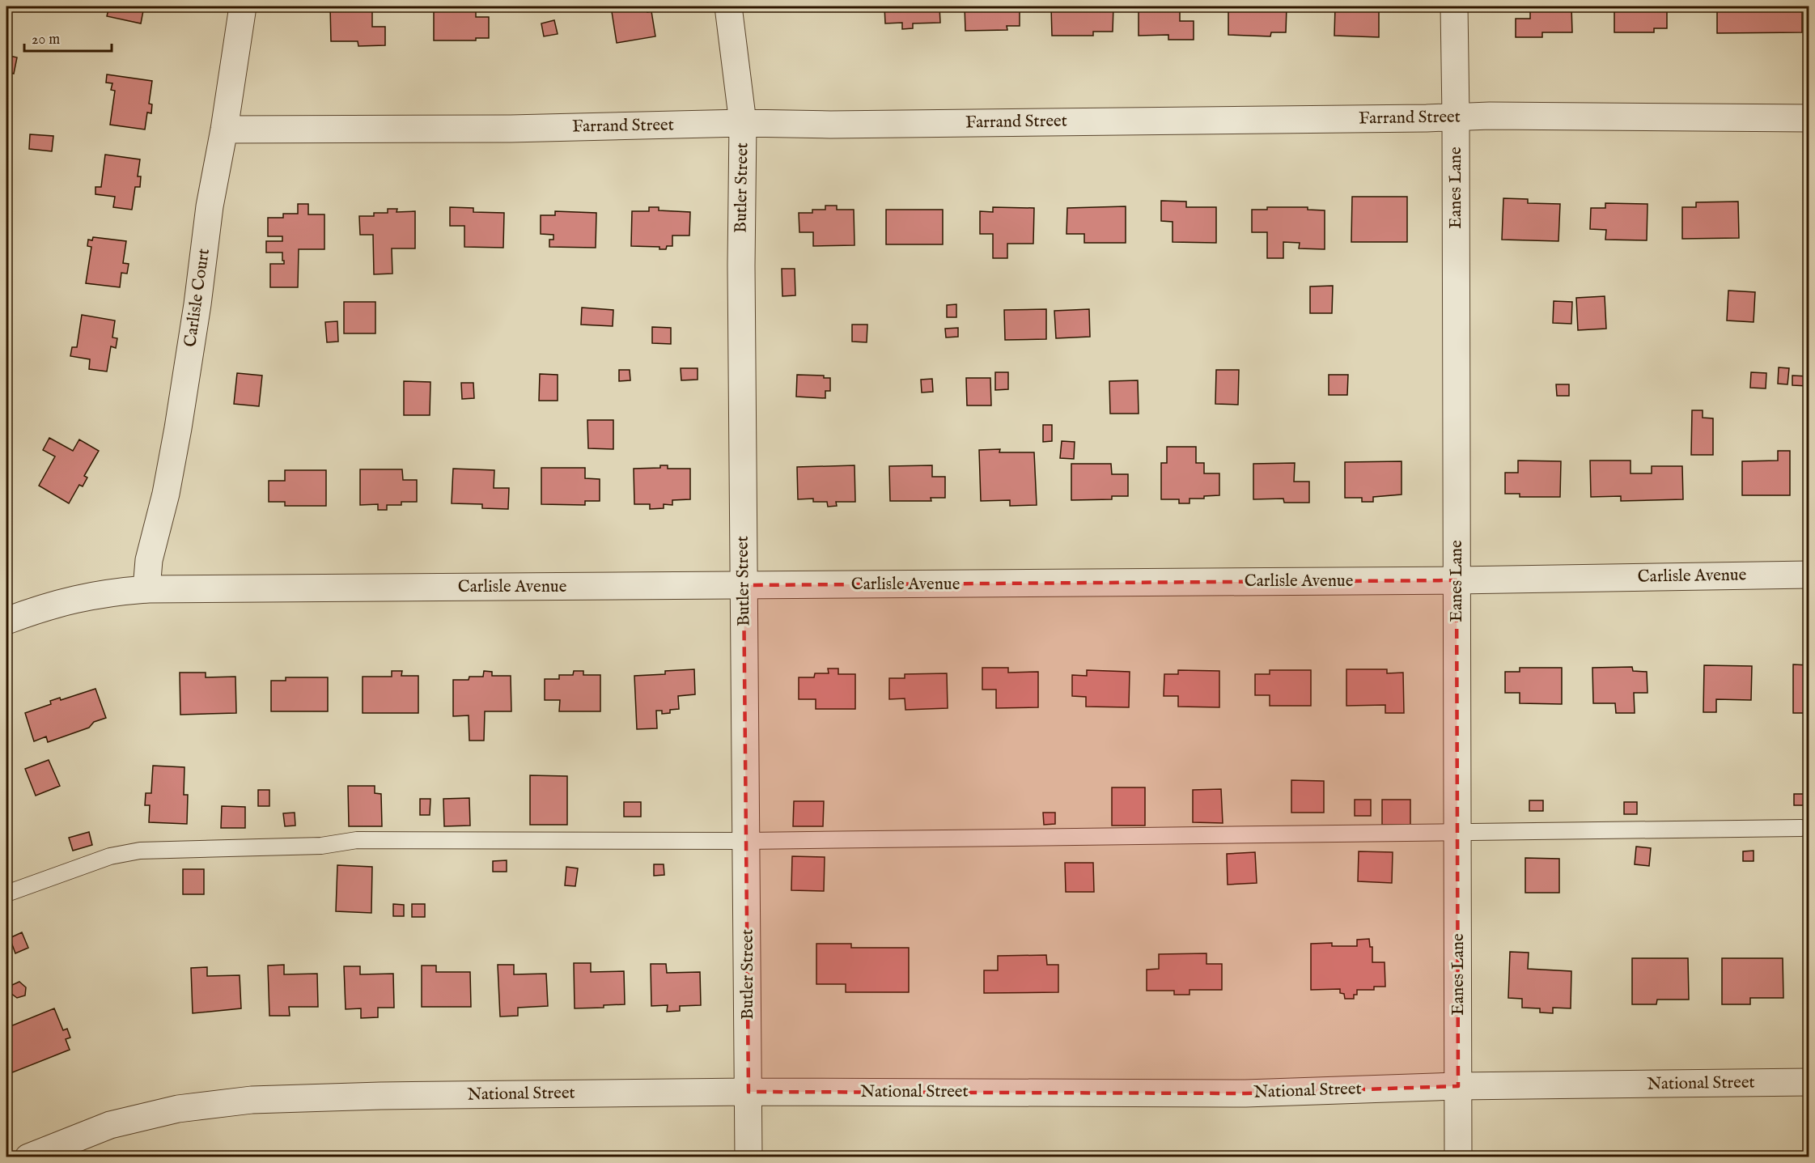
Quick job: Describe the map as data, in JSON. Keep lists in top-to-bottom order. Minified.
{"streets":{"street":["Farrand Street","Butler Street","Eanes Lane","Carlisle Court","Carlisle Avenue","National Street"]},"crossings":[["Farrand Street","Butler Street"],["Farrand Street","Eanes Lane"],["Farrand Street","Carlisle Court"],["Butler Street","Carlisle Avenue"],["Butler Street","National Street"],["Eanes Lane","Carlisle Avenue"],["Eanes Lane","National Street"],["Carlisle Court","Carlisle Avenue"]],"scale_bar":"20 m"}
